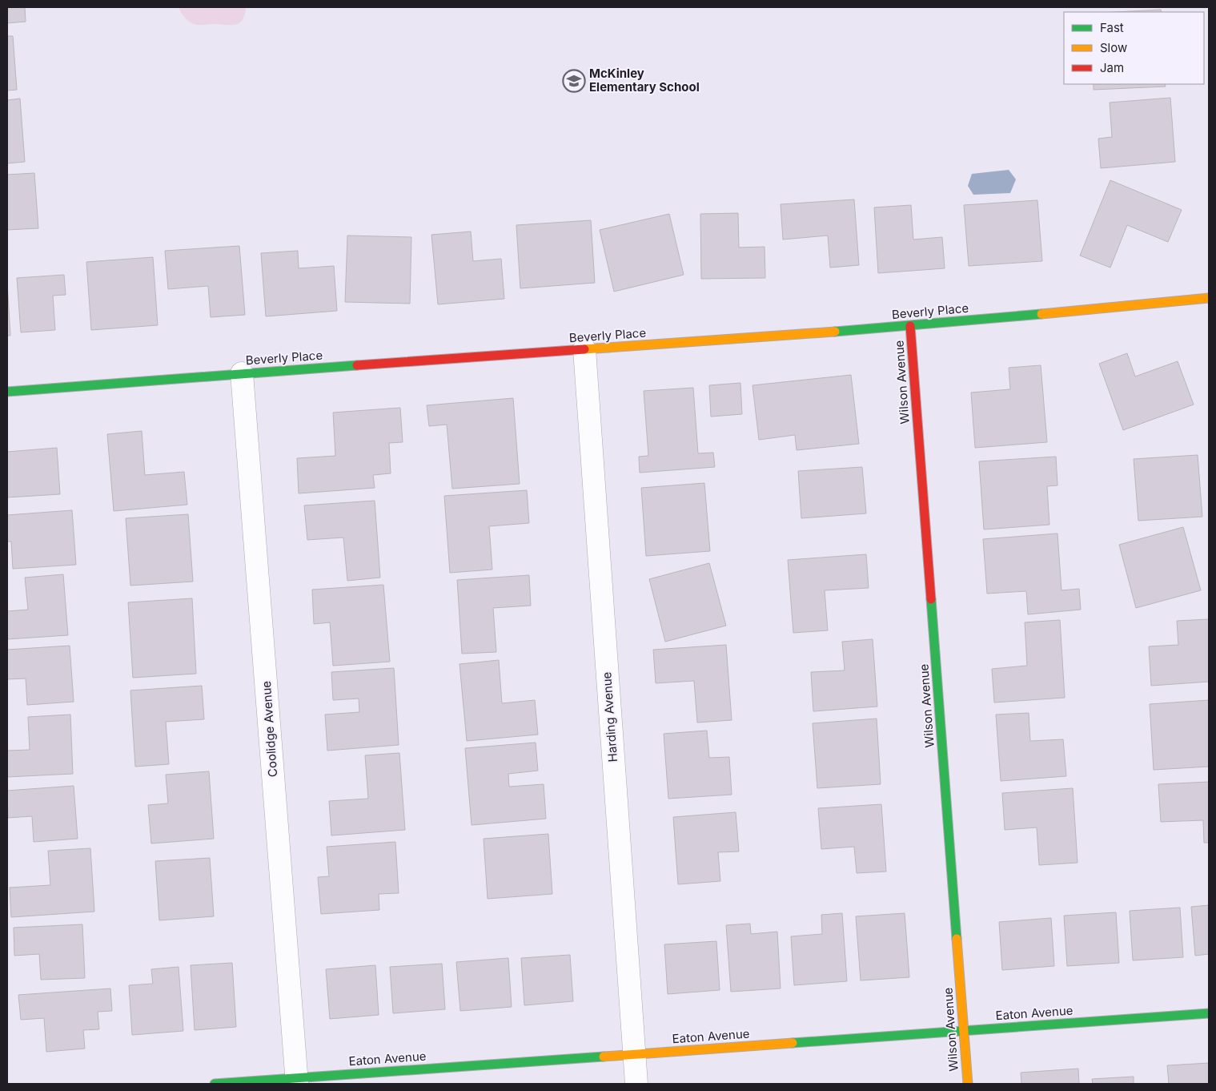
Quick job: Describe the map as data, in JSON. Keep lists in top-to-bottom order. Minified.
{"streets":{"street":["Beverly Place","Wilson Avenue","Harding Avenue","Coolidge Avenue","Eaton Avenue"]},"crossings":[["Beverly Place","Wilson Avenue"],["Beverly Place","Harding Avenue"],["Beverly Place","Coolidge Avenue"],["Wilson Avenue","Eaton Avenue"],["Harding Avenue","Eaton Avenue"],["Coolidge Avenue","Eaton Avenue"]],"places":{"school or university":["McKinley Elementary School"]},"legend":["Fast","Slow","Jam"]}
